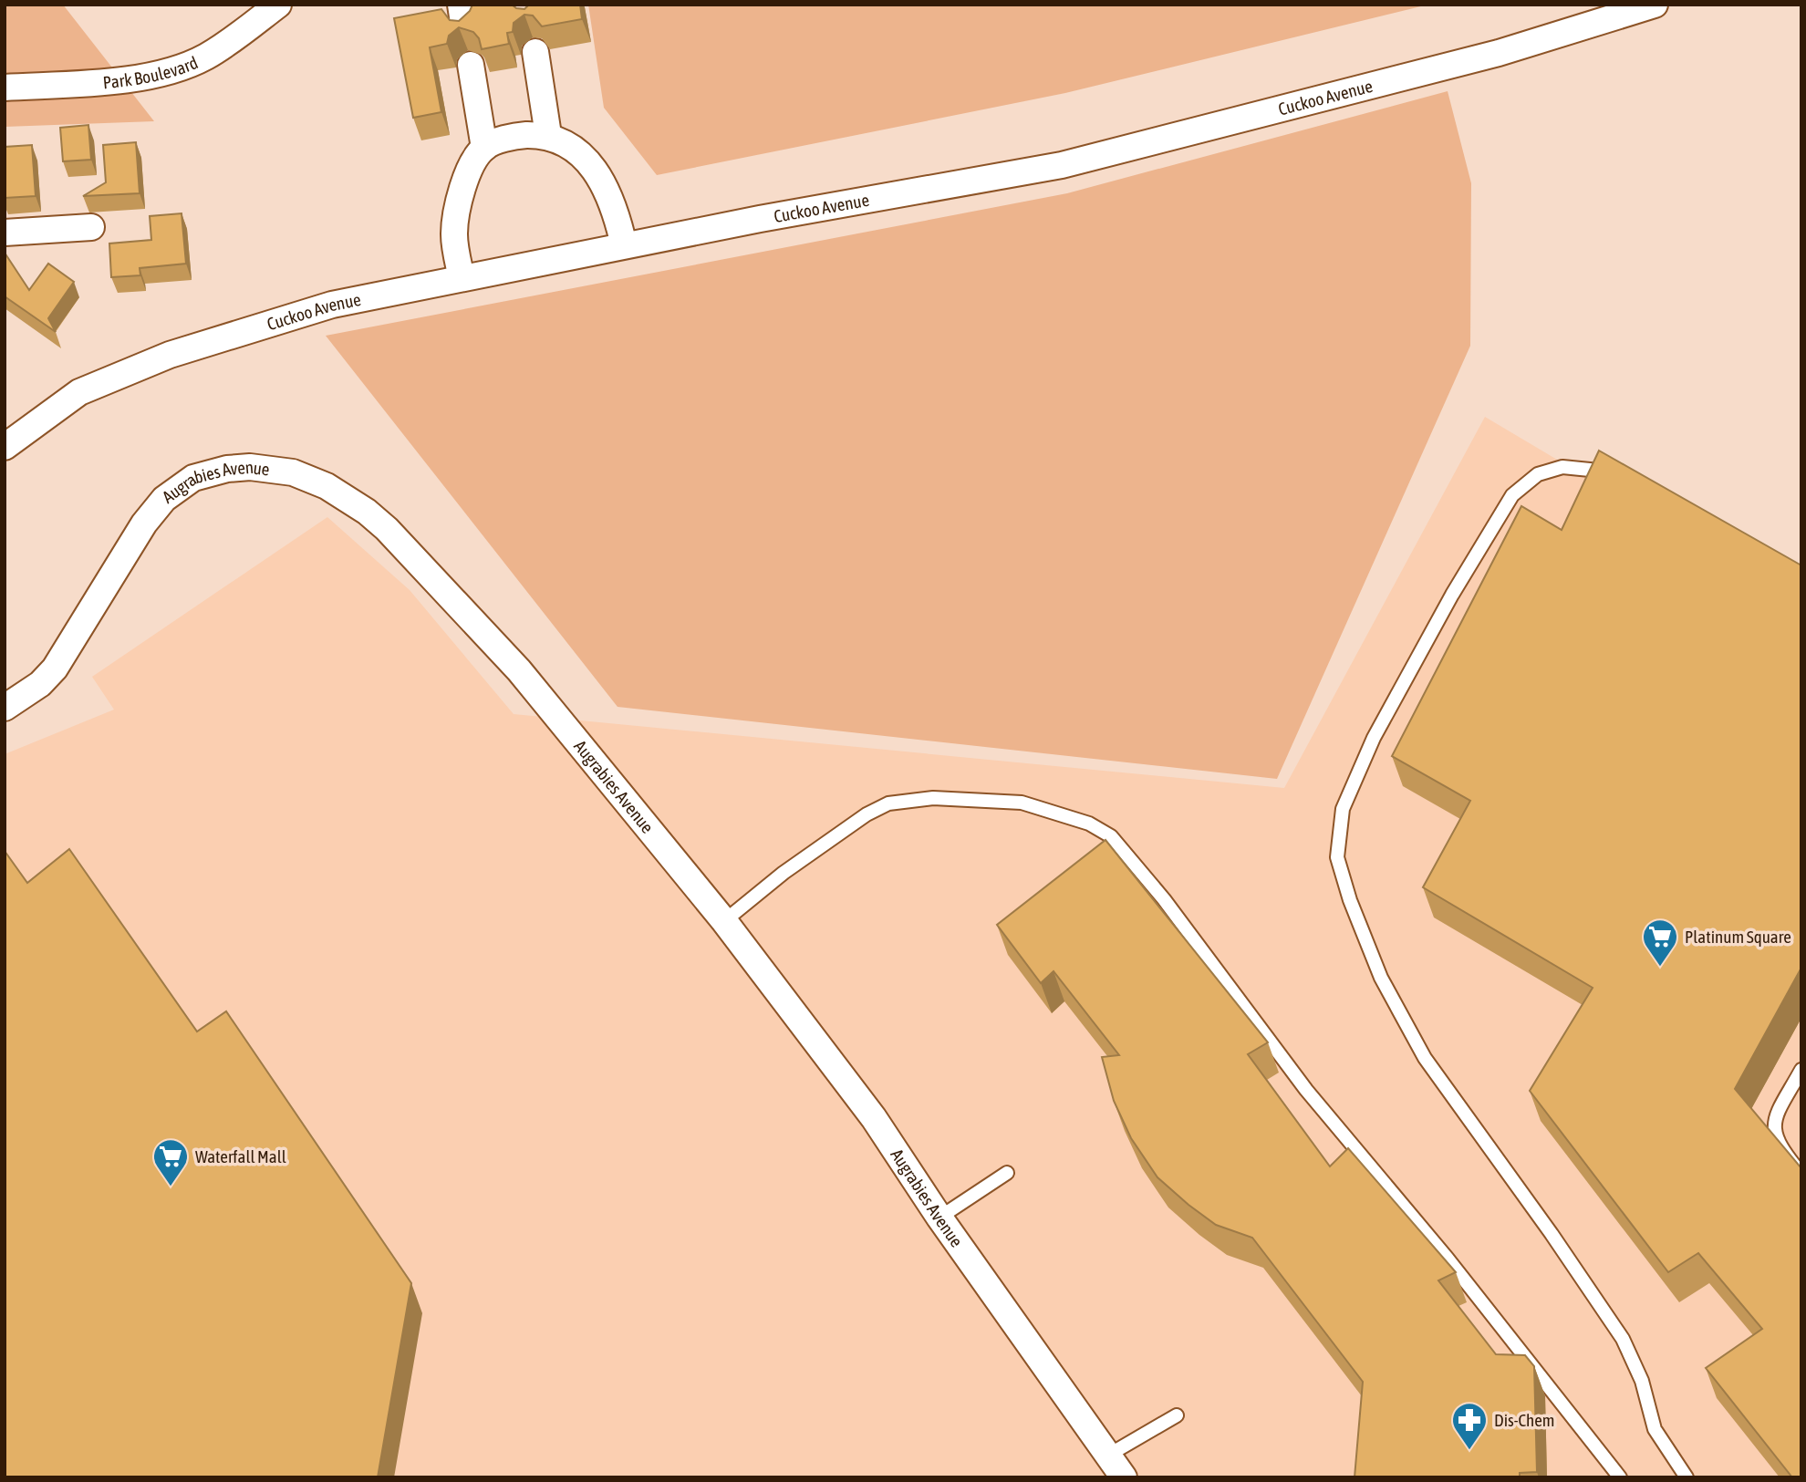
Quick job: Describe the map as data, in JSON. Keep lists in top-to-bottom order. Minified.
{"streets":{"street":["Park Boulevard","Cuckoo Avenue","Augrabies Avenue"]},"places":{"supermarket":["Platinum Square","Waterfall Mall"],"pharmacy":["Dis-Chem"]}}
